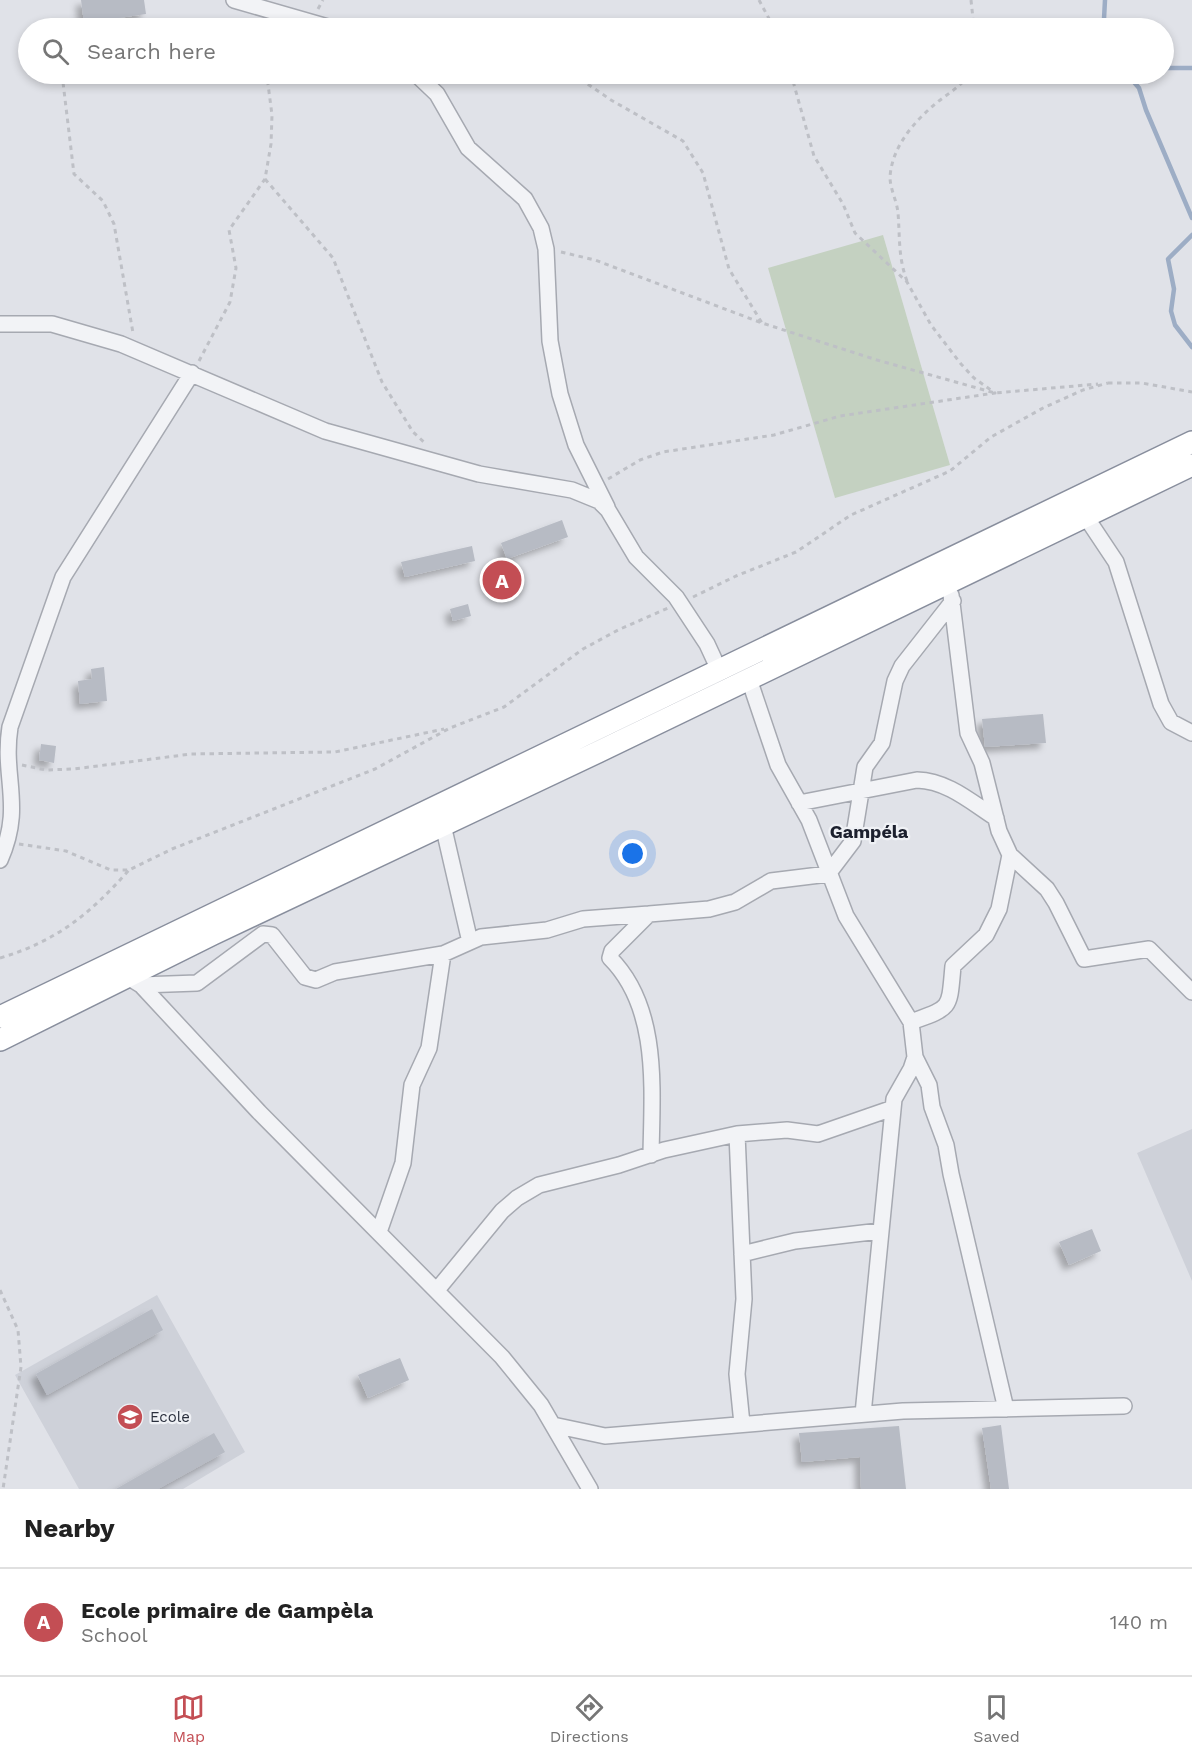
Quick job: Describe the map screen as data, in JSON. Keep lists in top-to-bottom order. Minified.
{"districts":["Gampéla"],"places":{"school or university":["Ecole"]},"page":{"search":"Search here","pins":"A","heading":"Nearby","list":[{"mark":"A","name":"Ecole primaire de Gampèla","note":"School","value":"140 m"}],"nav":["Map","Directions","Saved"]}}
